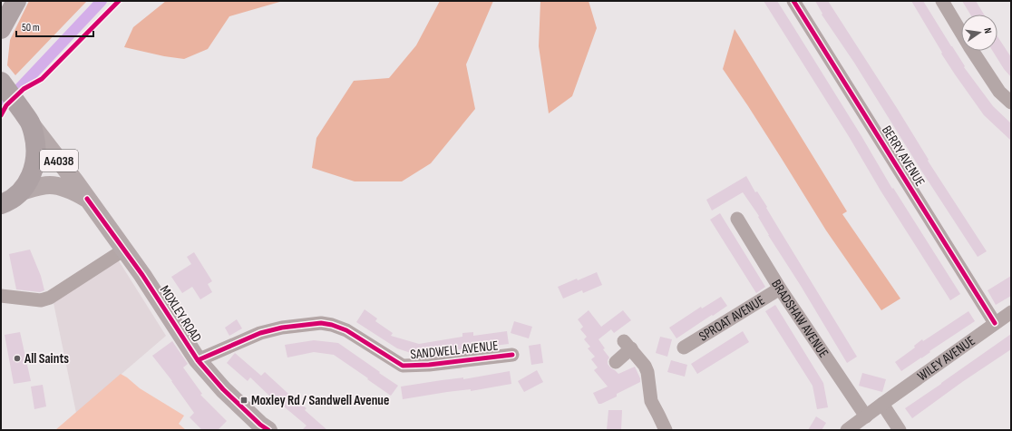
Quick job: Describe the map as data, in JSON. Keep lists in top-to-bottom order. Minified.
{"streets":{"main road":["A4038","MOXLEY ROAD"],"street":["BERRY AVENUE","SPROAT AVENUE","BRADSHAW AVENUE","SANDWELL AVENUE","WILEY AVENUE"]},"crossings":[["BERRY AVENUE","WILEY AVENUE"],["MOXLEY ROAD","SANDWELL AVENUE"],["SPROAT AVENUE","BRADSHAW AVENUE"],["BRADSHAW AVENUE","WILEY AVENUE"]],"places":{"other":["All Saints"],"transit":["Moxley Rd / Sandwell Avenue"]},"scale_bar":"50 m","north":"right"}
